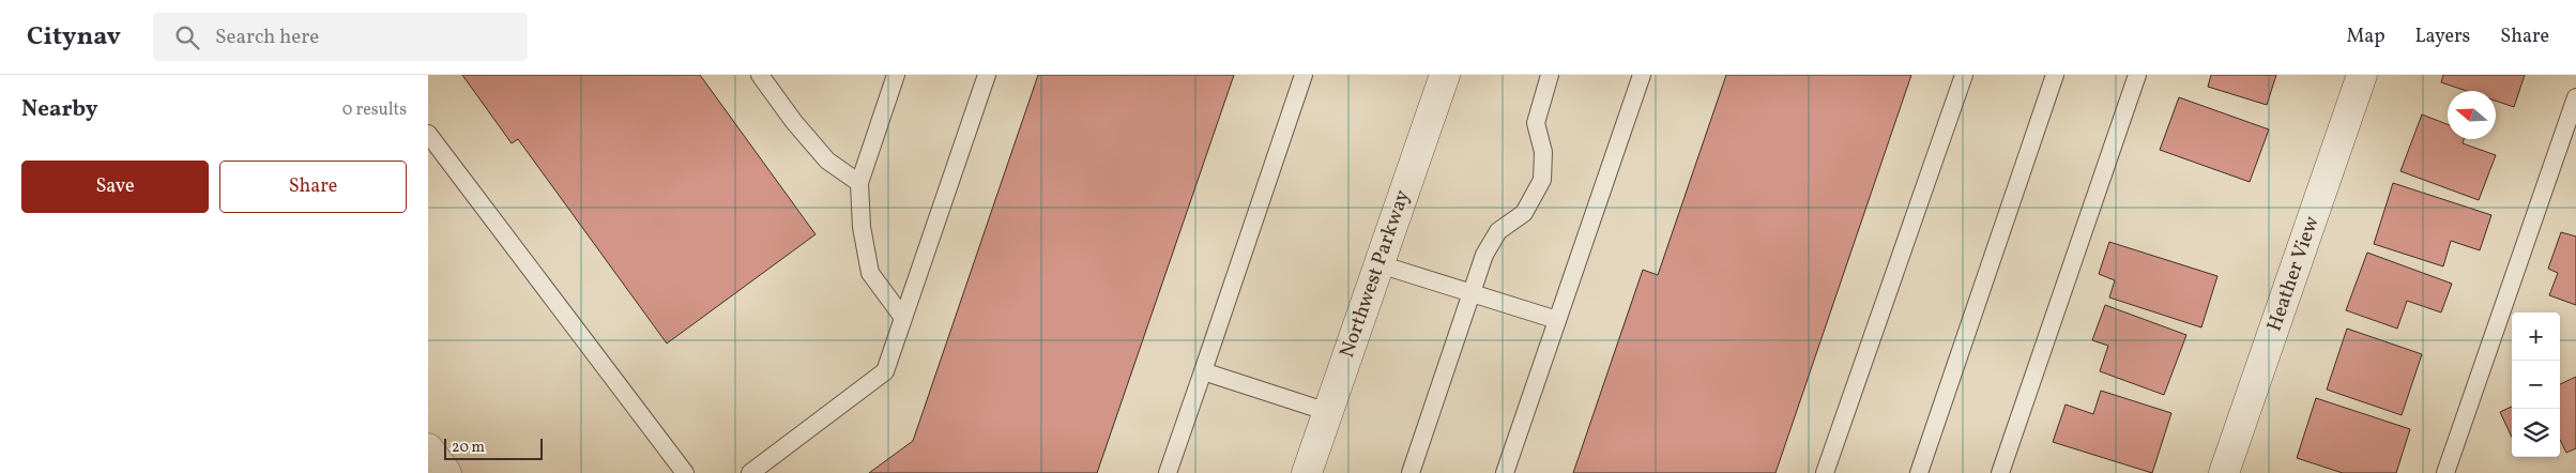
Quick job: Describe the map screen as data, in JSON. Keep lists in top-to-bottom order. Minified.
{"streets":{"street":["Northwest Parkway","Heather View"]},"scale_bar":"20 m","north":"left","page":{"header":"Citynav","search":"Search here","nav":["Map","Layers","Share"],"heading":["Nearby","0 results"],"buttons":["Save","Share"],"map_buttons":["+","−"],"scale":"20 m"}}
